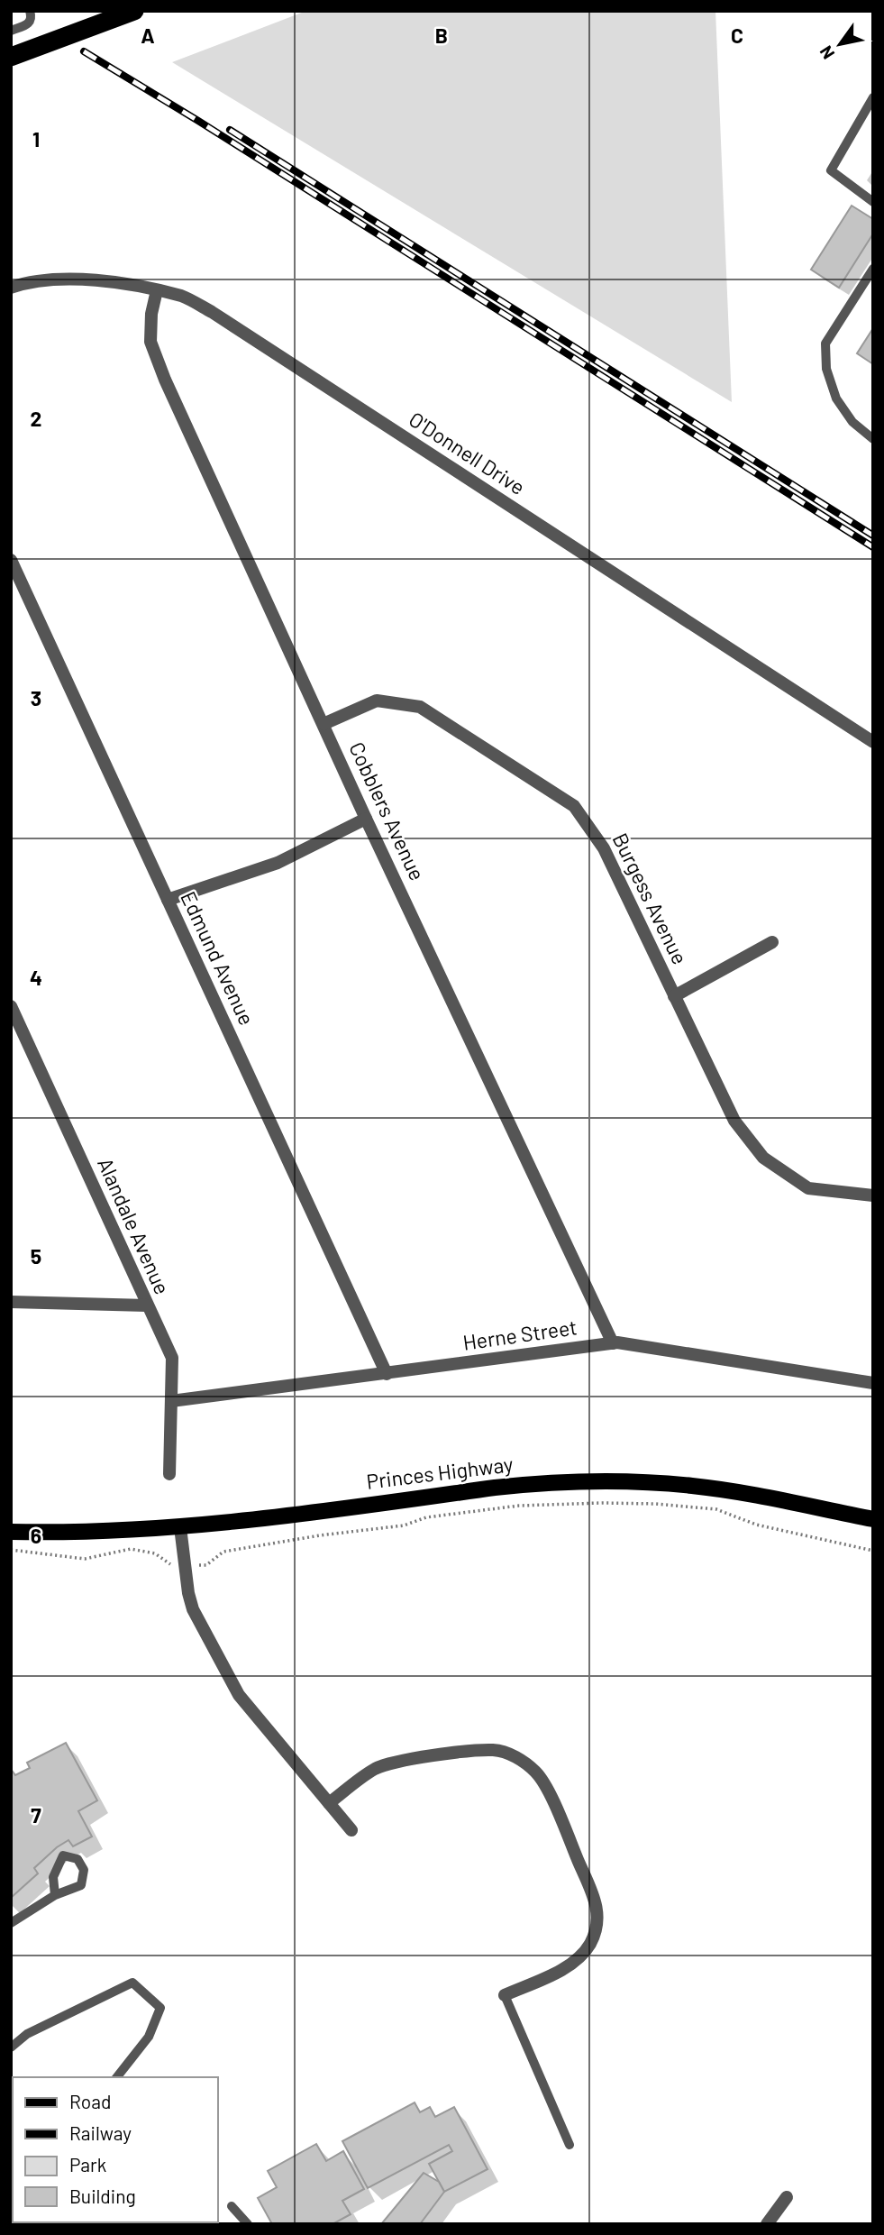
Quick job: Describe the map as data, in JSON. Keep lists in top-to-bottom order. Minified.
{"streets":{"main road":["Princes Highway"],"street":["O'Donnell Drive","Cobblers Avenue","Burgess Avenue","Edmund Avenue","Alandale Avenue","Herne Street"]},"crossings":[["O'Donnell Drive","Cobblers Avenue"],["Cobblers Avenue","Burgess Avenue"],["Cobblers Avenue","Herne Street"],["Edmund Avenue","Herne Street"],["Alandale Avenue","Herne Street"]],"legend":["Road","Railway","Park","Building"],"north":"bottom left","grid":{"columns":["A","B","C"],"rows":["1","2","3","4","5","6","7"]}}
